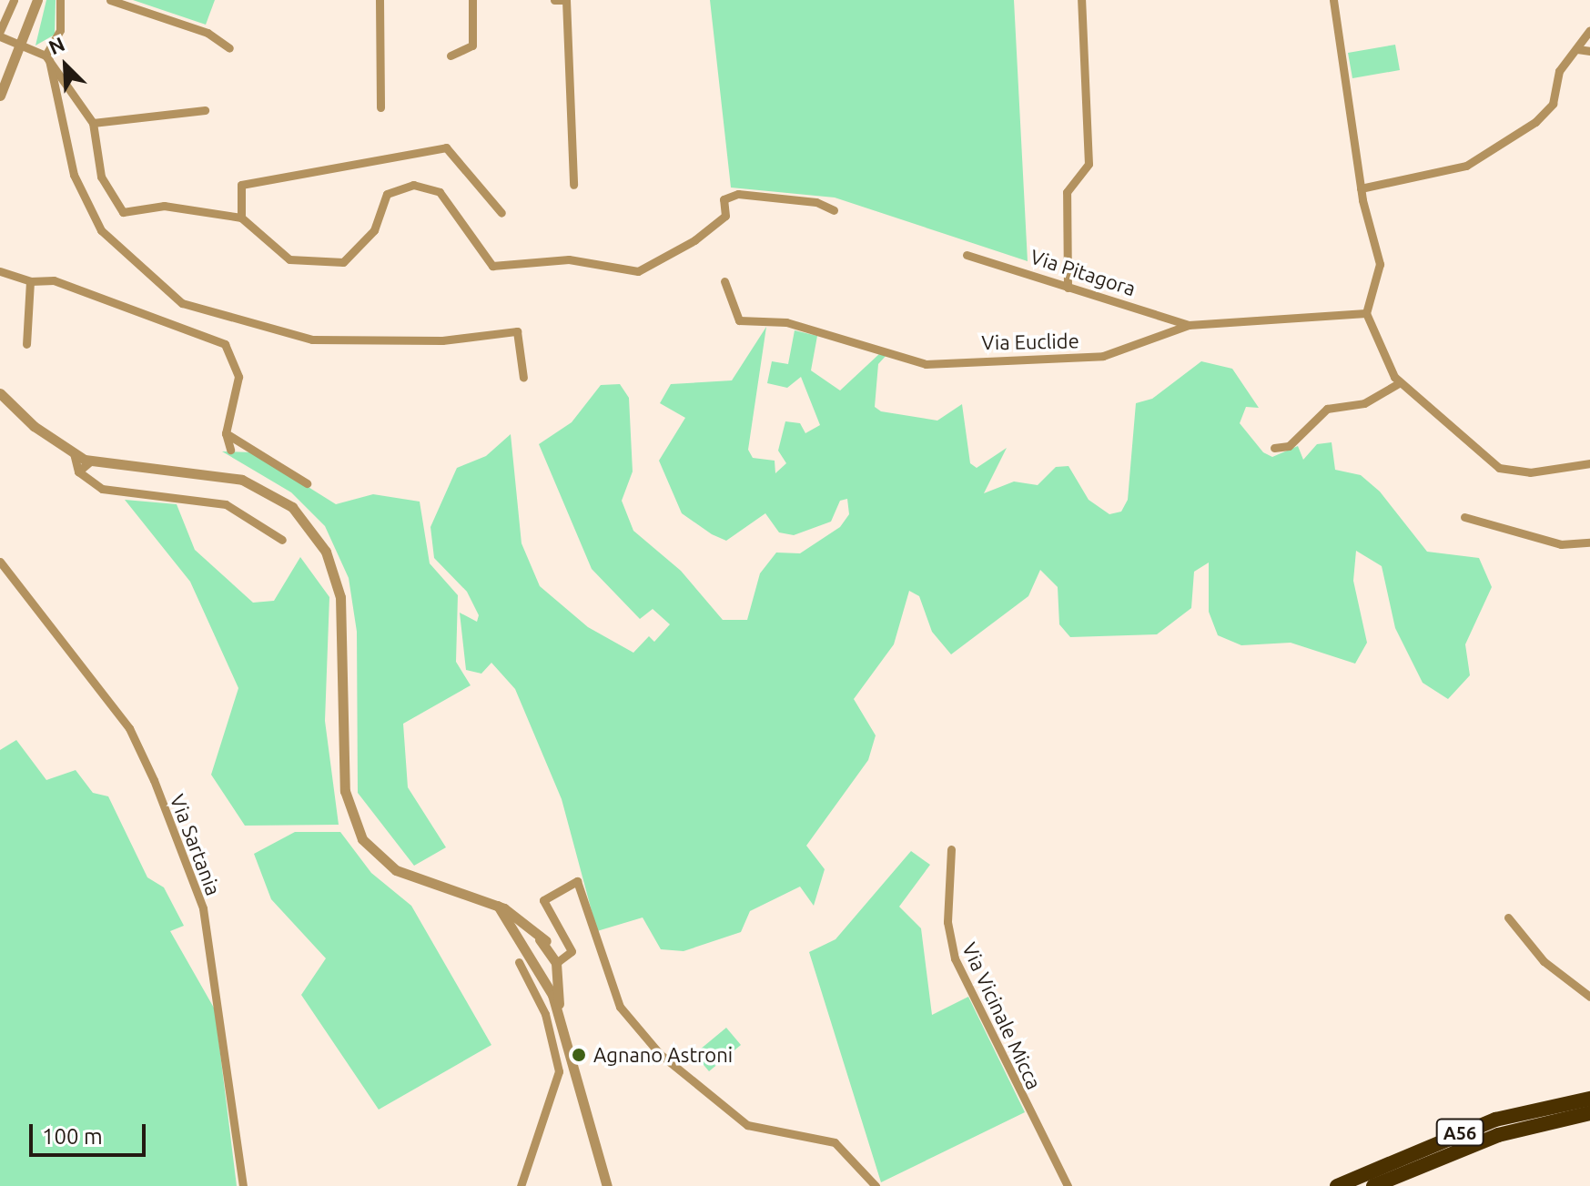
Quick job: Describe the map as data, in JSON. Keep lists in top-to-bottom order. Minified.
{"streets":{"highway":["A56"],"street":["Via Pitagora","Via Euclide","Via Sartania","Via Vicinale Micca"]},"crossings":[["Via Pitagora","Via Euclide"]],"places":["Agnano Astroni"],"scale_bar":"100 m","north":"top left"}
